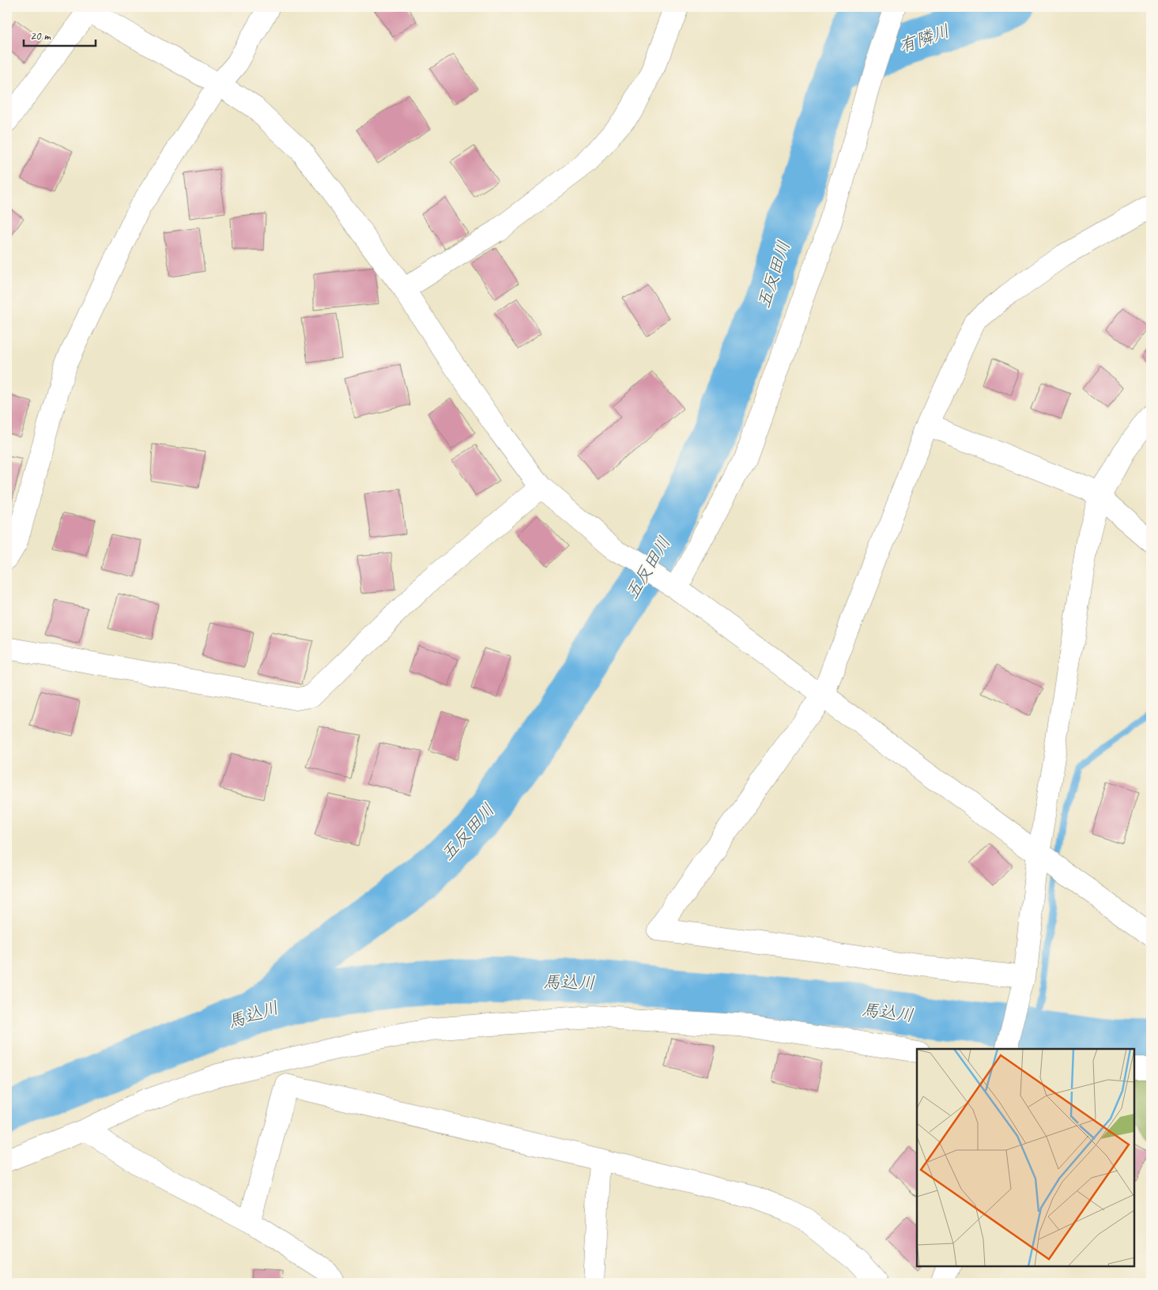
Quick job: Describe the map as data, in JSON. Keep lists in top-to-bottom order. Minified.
{"water":["有隣川","五反田川","馬込川"],"scale_bar":"20 m"}
